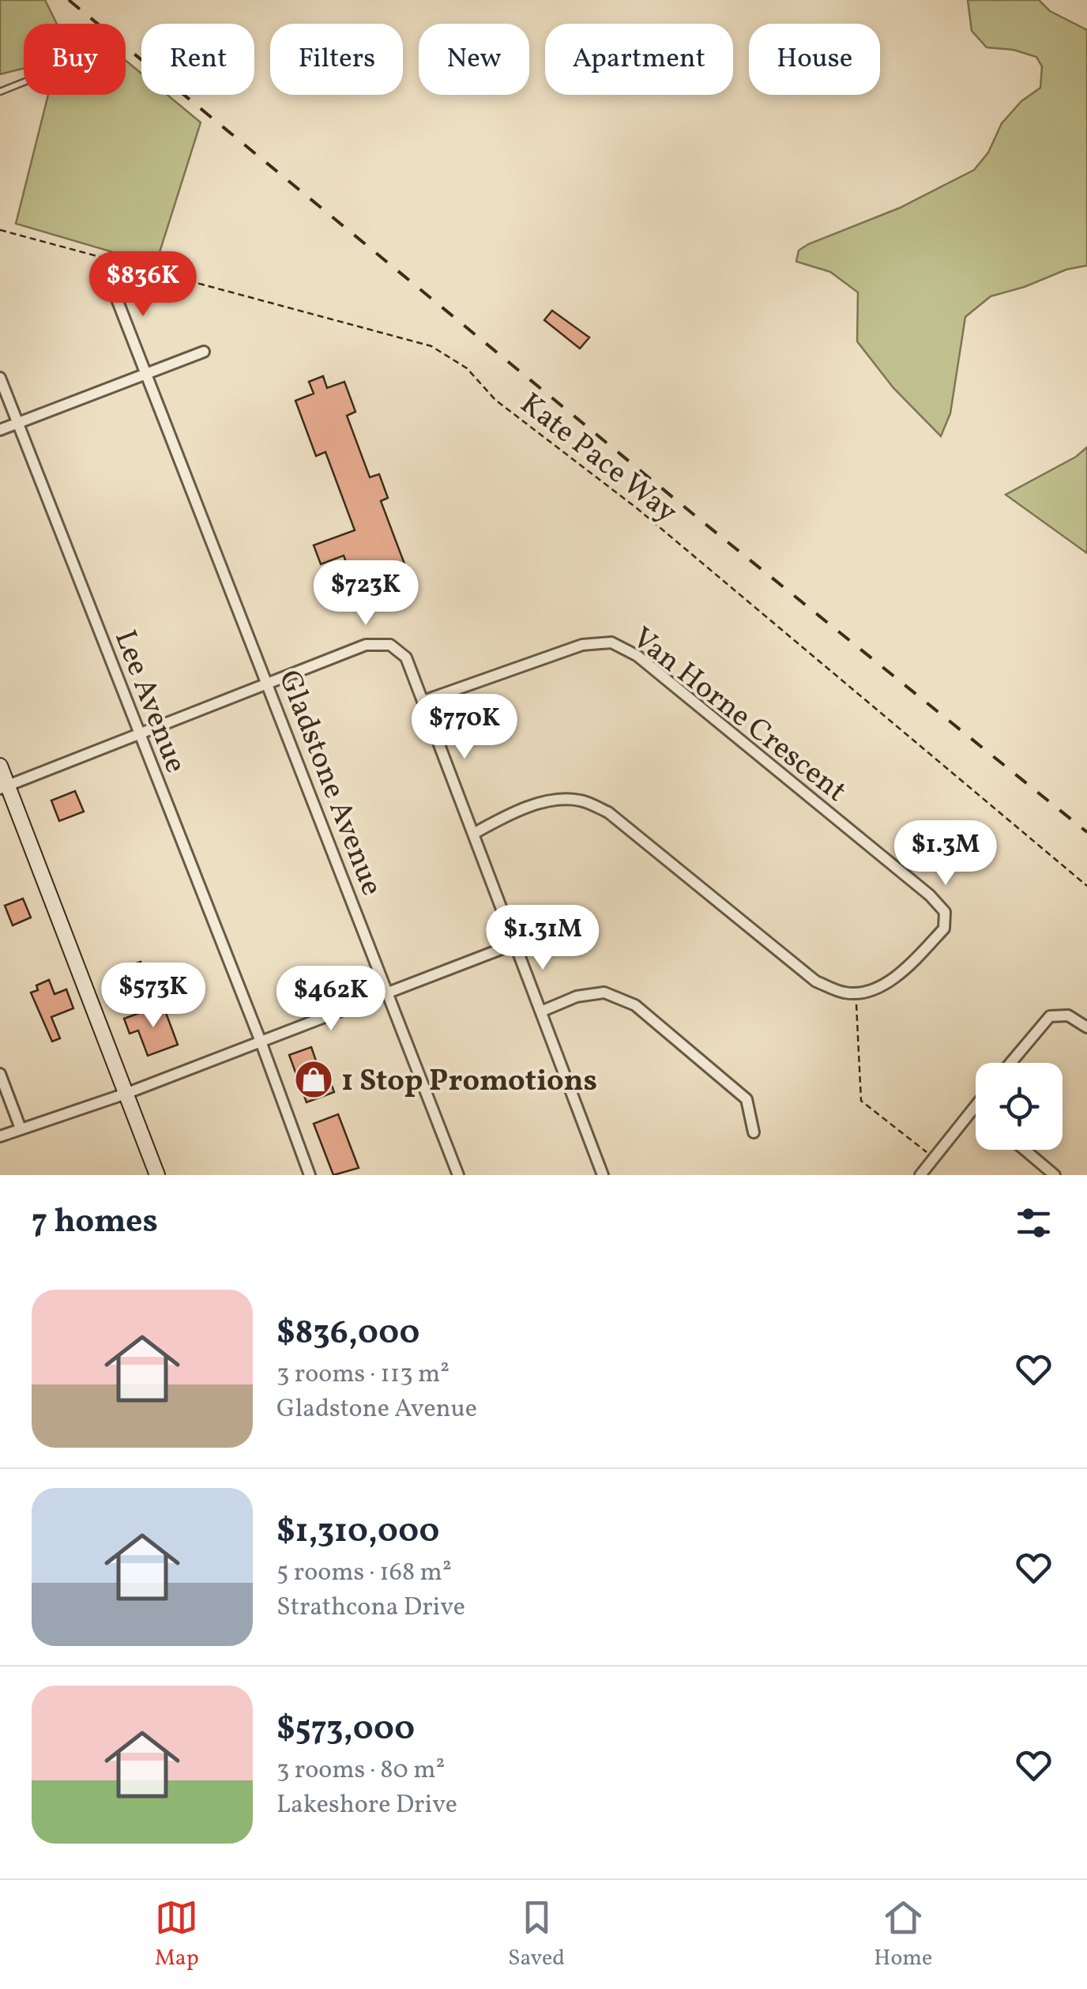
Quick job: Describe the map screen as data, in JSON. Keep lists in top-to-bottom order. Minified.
{"streets":{"street":["Lee Avenue","Van Horne Crescent","Gladstone Avenue"],"path":["Kate Pace Way"]},"places":{"shop":["1 Stop Promotions"]},"page":{"chip":["Buy","Rent","Filters","New","Apartment","House"],"price":["$836K","$723K","$770K","$1.3M","$1.31M","$573K","$462K"],"heading":"7 homes","list":[{"name":"$836,000","note":"3 rooms · 113 m² · Gladstone Avenue"},{"name":"$1,310,000","note":"5 rooms · 168 m² · Strathcona Drive"},{"name":"$573,000","note":"3 rooms · 80 m² · Lakeshore Drive"}],"tabs":["Map","Saved","Home"]}}
